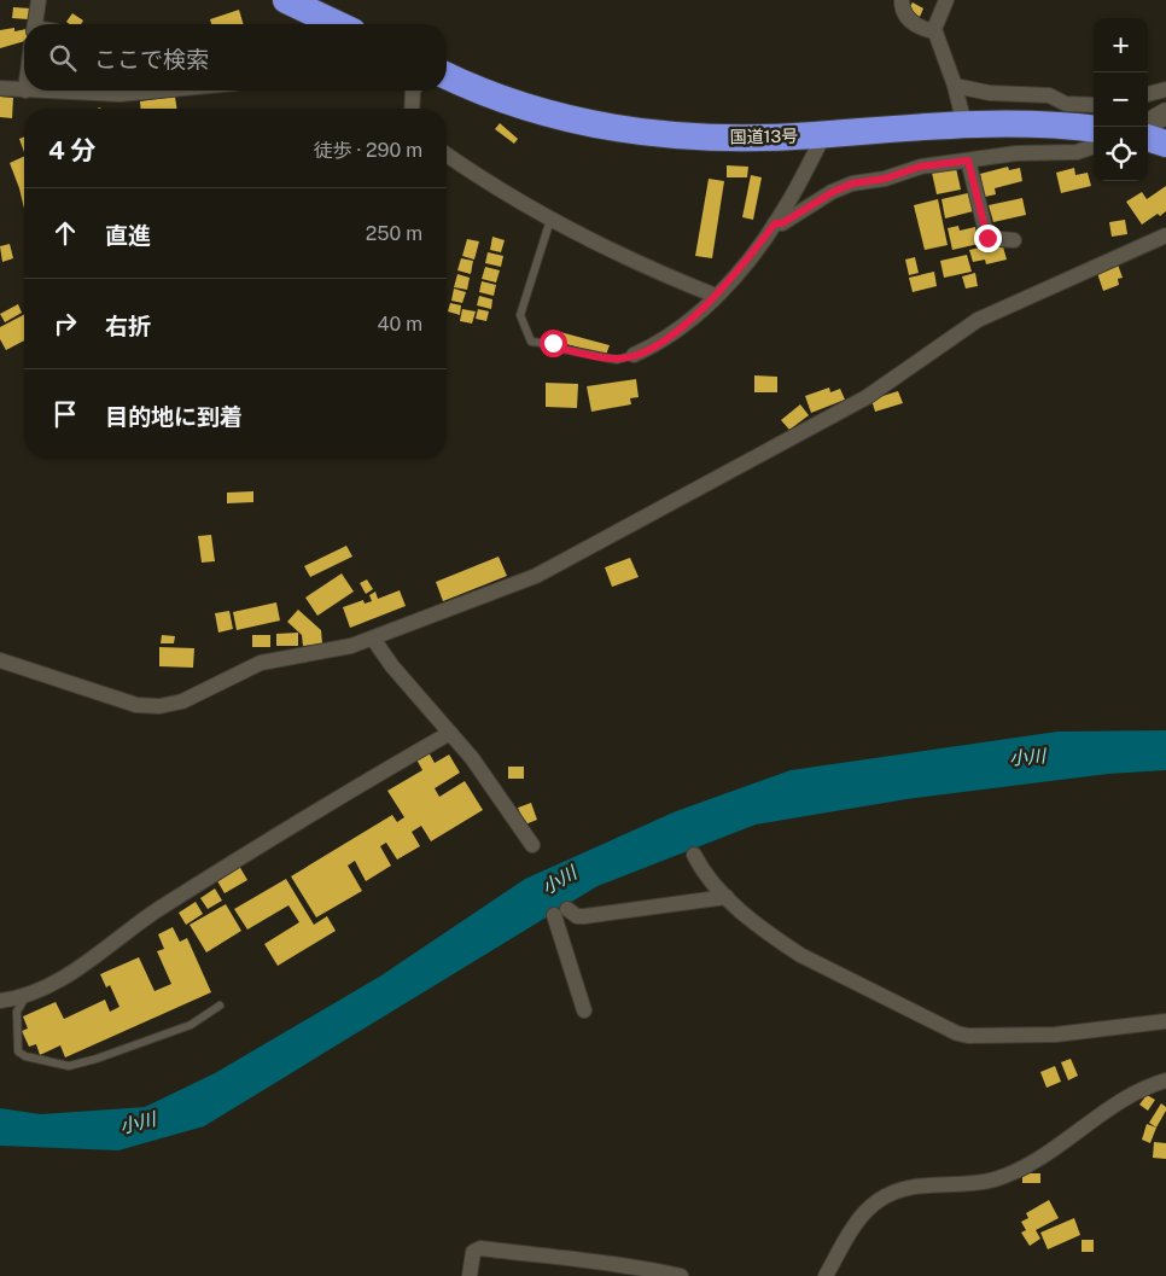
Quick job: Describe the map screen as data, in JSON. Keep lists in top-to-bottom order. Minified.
{"streets":{"highway":["国道13号"]},"water":["小川"],"page":{"map_buttons":["+","−"],"search":"ここで検索","heading":["4 分","徒歩 · 290 m"],"list":[["直進","250 m"],["右折","40 m"],"目的地に到着"]}}
